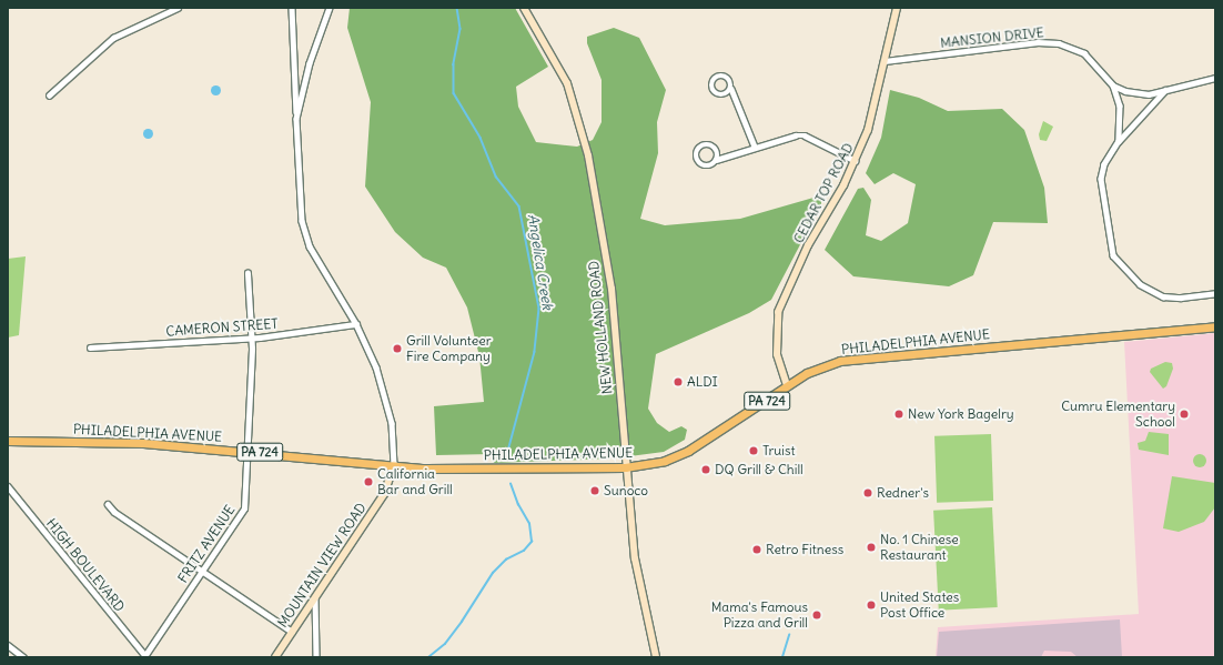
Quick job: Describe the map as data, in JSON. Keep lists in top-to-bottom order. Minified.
{"streets":{"main road":["CEDAR TOP ROAD","NEW HOLLAND ROAD","PHILADELPHIA AVENUE","PA 724","MOUNTAIN VIEW ROAD"],"street":["MANSION DRIVE","CAMERON STREET","FRITZ AVENUE","HIGH BOULEVARD"]},"crossings":[["MANSION DRIVE","CEDAR TOP ROAD"],["CEDAR TOP ROAD","PHILADELPHIA AVENUE"],["CAMERON STREET","FRITZ AVENUE"],["CAMERON STREET","MOUNTAIN VIEW ROAD"],["NEW HOLLAND ROAD","PHILADELPHIA AVENUE"],["PHILADELPHIA AVENUE","FRITZ AVENUE"],["PHILADELPHIA AVENUE","MOUNTAIN VIEW ROAD"],["FRITZ AVENUE","HIGH BOULEVARD"]],"water":["Angelica Creek"],"places":["Grill Volunteer Fire Company","ALDI","New York Bagelry","Cumru Elementary School","Truist","DQ Grill & Chill","California Bar and Grill","Sunoco","Redner's","No. 1 Chinese Restaurant","Retro Fitness","United States Post Office","Mama's Famous Pizza and Grill"]}
